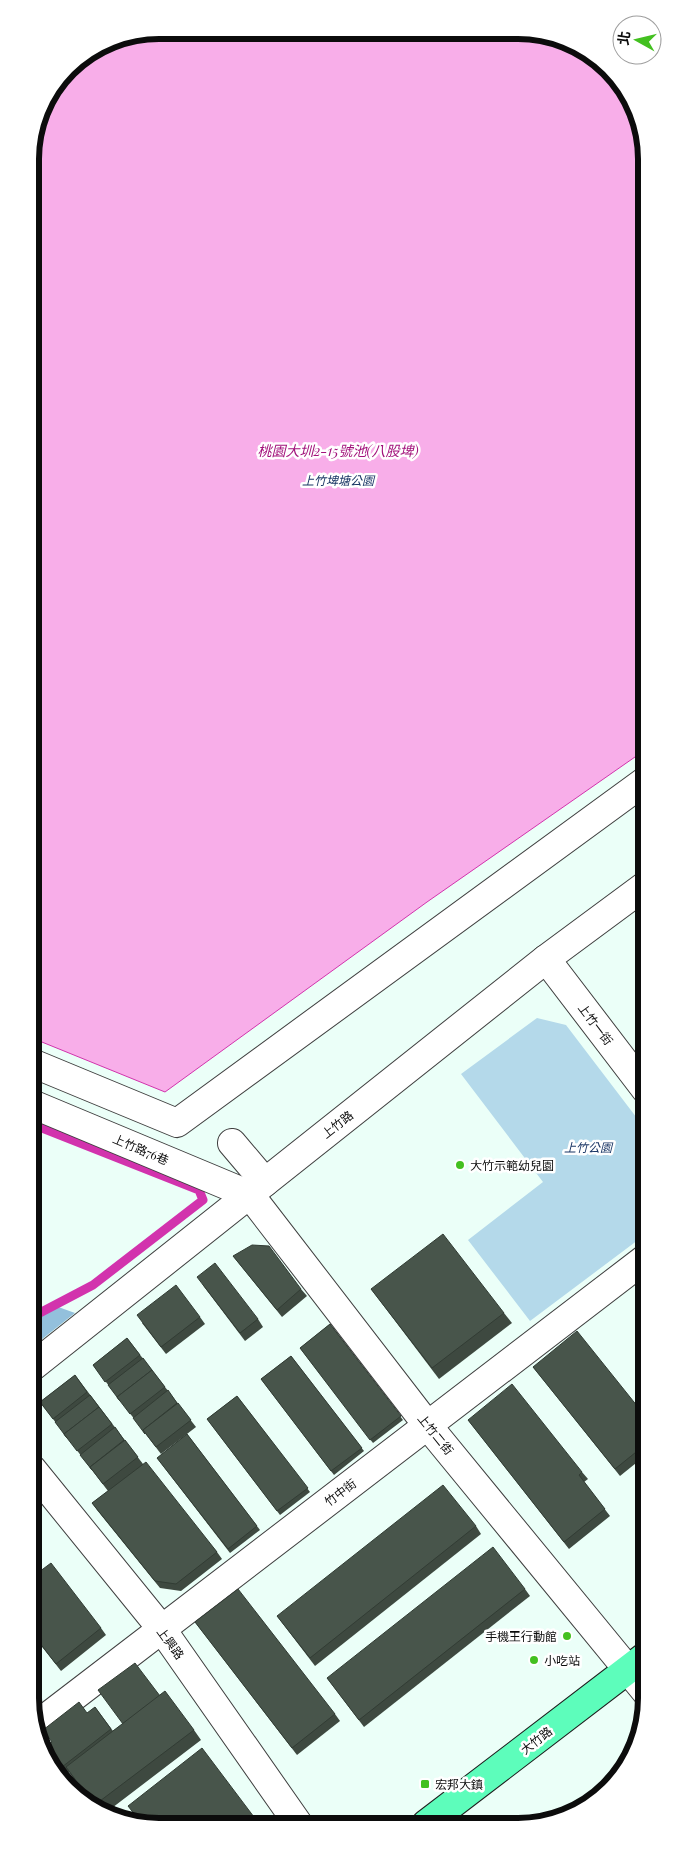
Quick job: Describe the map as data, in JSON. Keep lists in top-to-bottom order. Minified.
{"streets":{"main road":["大竹路"],"street":["上竹一街","上竹路","上竹路76巷","上竹二街","竹中街","上興路"]},"crossings":[["上竹一街","上竹路"],["上竹路","上竹路76巷"],["上竹路","上竹二街"],["上竹路76巷","上竹二街"],["上竹二街","竹中街"],["上竹二街","大竹路"],["竹中街","上興路"]],"water":["桃園大圳2-15號池(八股埤)"],"parks":["上竹埤塘公園","上竹公園"],"places":{"other":["大竹示範幼兒園","手機王行動館","小吃站"],"transit":["宏邦大鎮"]},"north":"left"}
